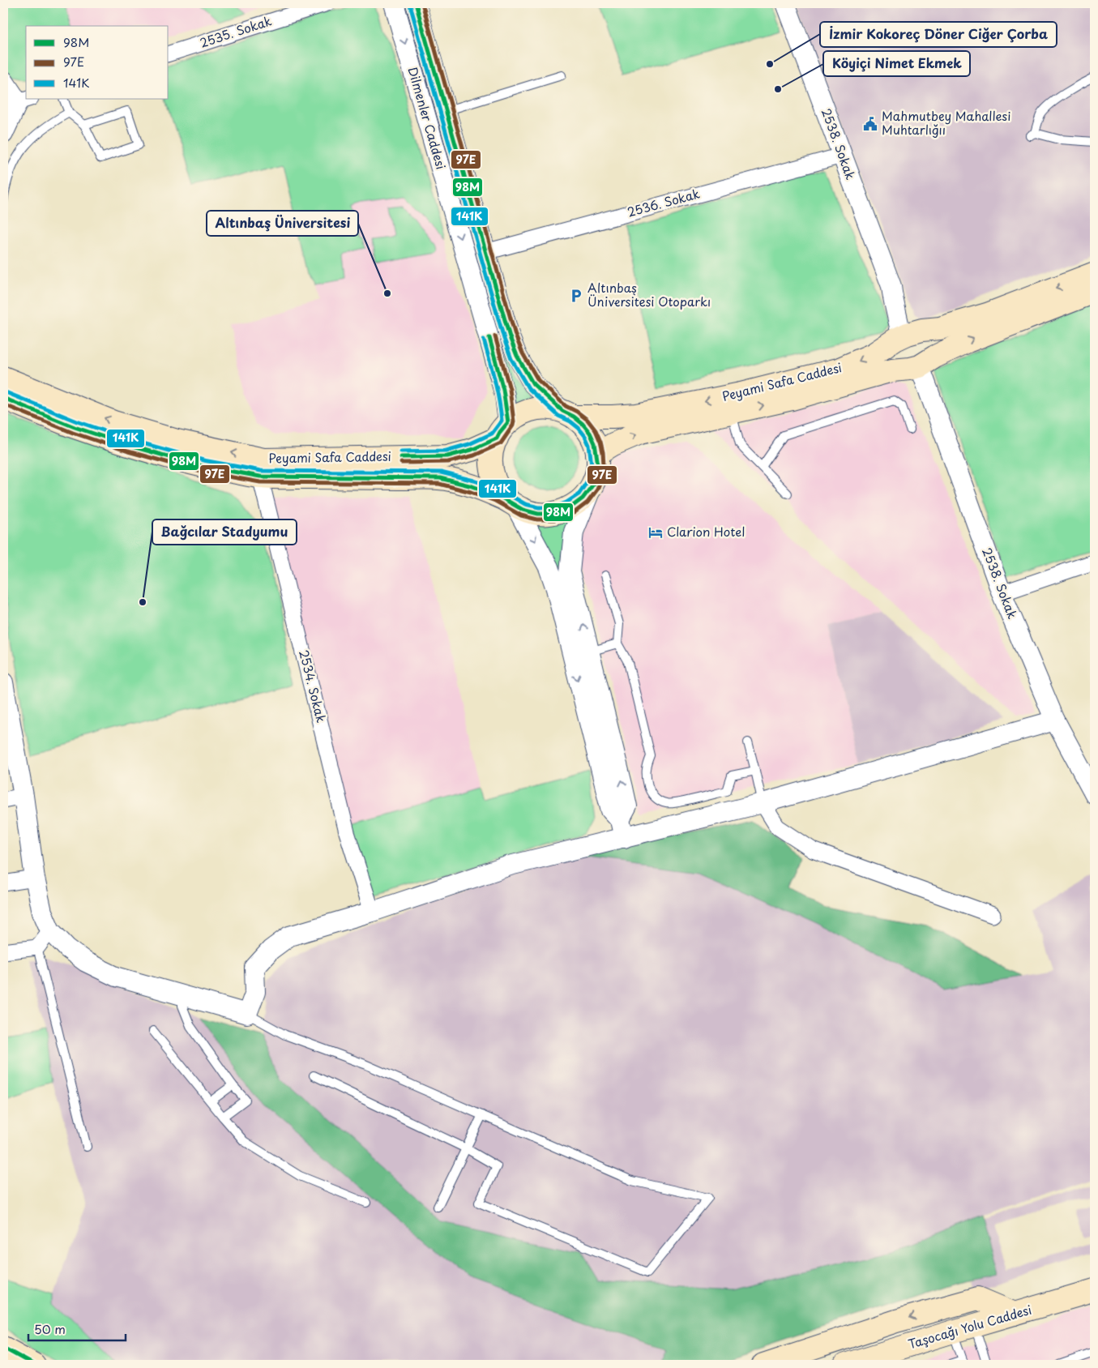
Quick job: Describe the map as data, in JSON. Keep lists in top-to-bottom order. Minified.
{"streets":{"main road":["Peyami Safa Caddesi","Taşocağı Yolu Caddesi"],"street":["2535. Sokak","Dilmenler Caddesi","2538. Sokak","2536. Sokak","2534. Sokak"]},"crossings":[["Dilmenler Caddesi","2536. Sokak"],["Dilmenler Caddesi","Peyami Safa Caddesi"],["2538. Sokak","2536. Sokak"],["2538. Sokak","Peyami Safa Caddesi"],["Peyami Safa Caddesi","2534. Sokak"]],"places":{"other":["İzmir Kokoreç Döner Ciğer Çorba","Köyiçi Nimet Ekmek","Altınbaş Üniversitesi","Bağcılar Stadyumu"],"public building":["Mahmutbey Mahallesi Muhtarlığıı"],"parking":["Altınbaş Üniversitesi Otoparkı"],"hotel":["Clarion Hotel"]},"lines":["transit line 98M","transit line 97E","transit line 141K"],"legend":["98M","97E","141K"],"scale_bar":"50 m"}
